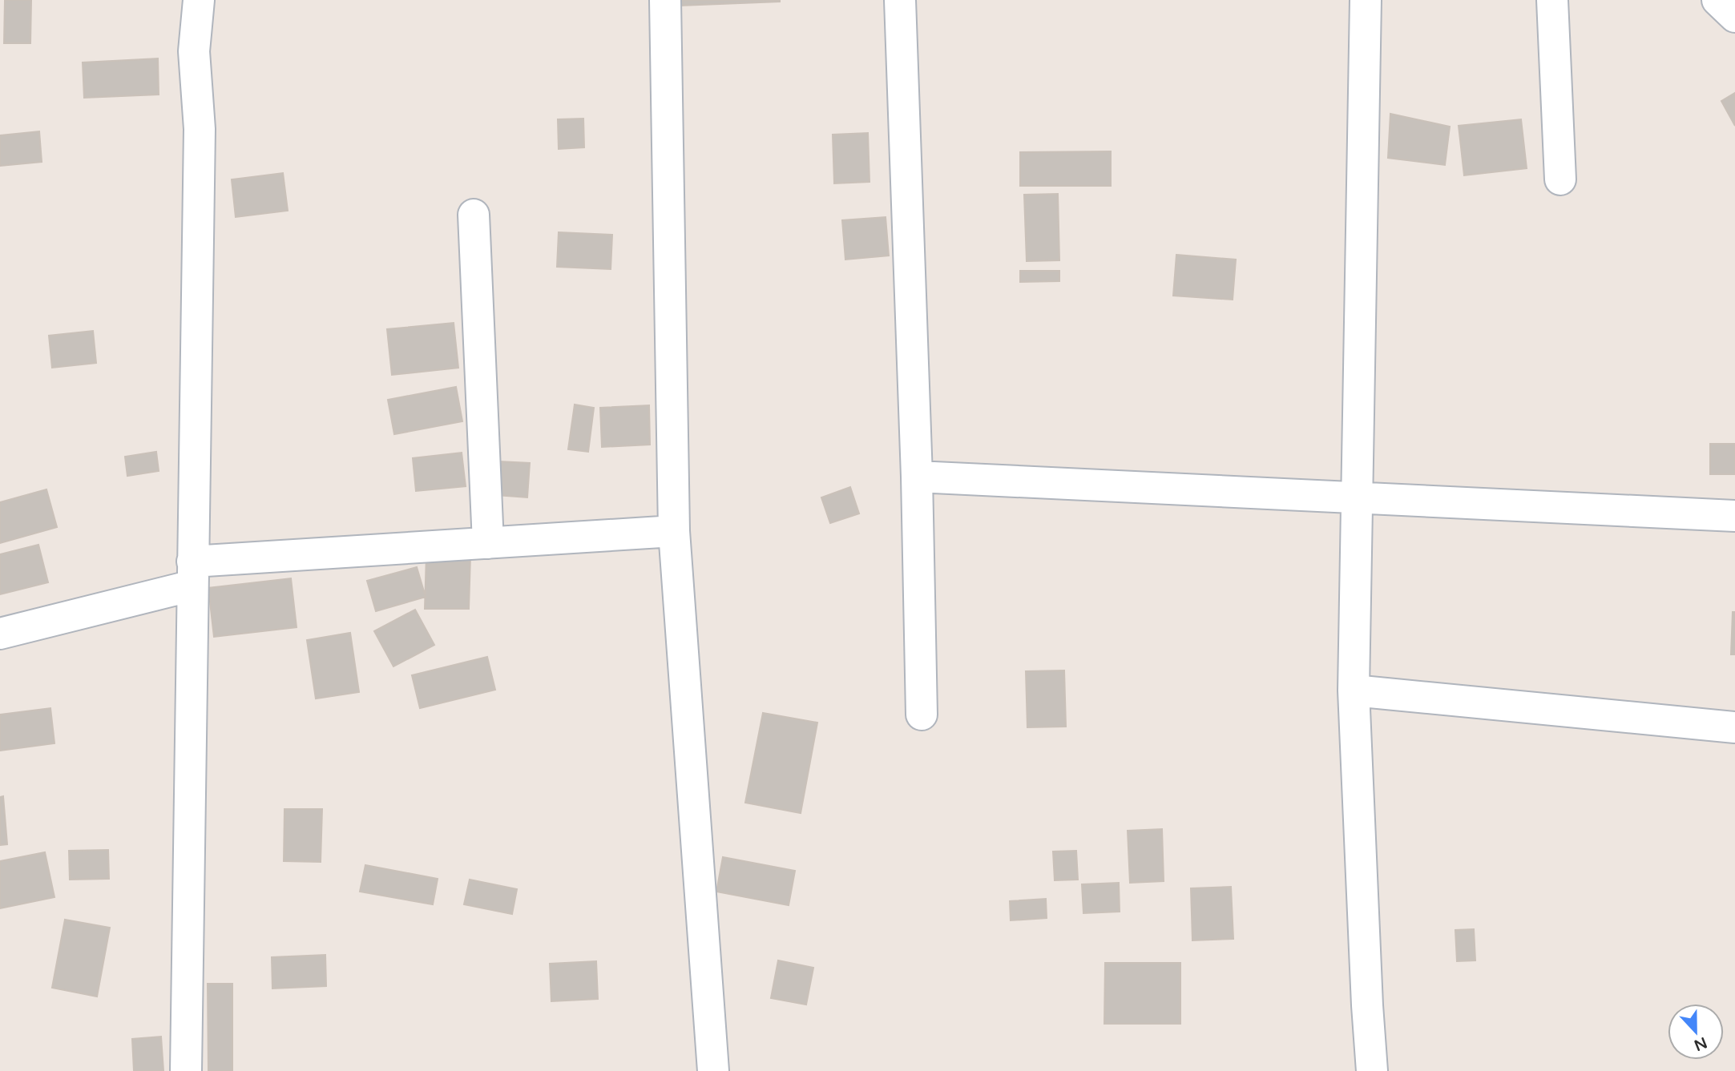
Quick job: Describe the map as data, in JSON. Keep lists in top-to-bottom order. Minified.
{"north":"bottom"}
